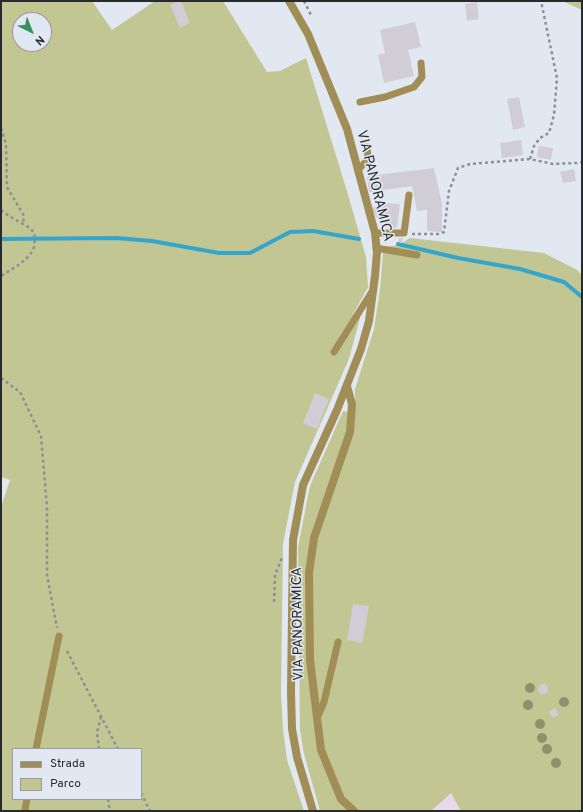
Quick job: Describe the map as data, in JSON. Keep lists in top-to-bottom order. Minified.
{"streets":{"street":["VIA PANORAMICA"]},"legend":["Strada","Parco"],"north":"bottom right"}
